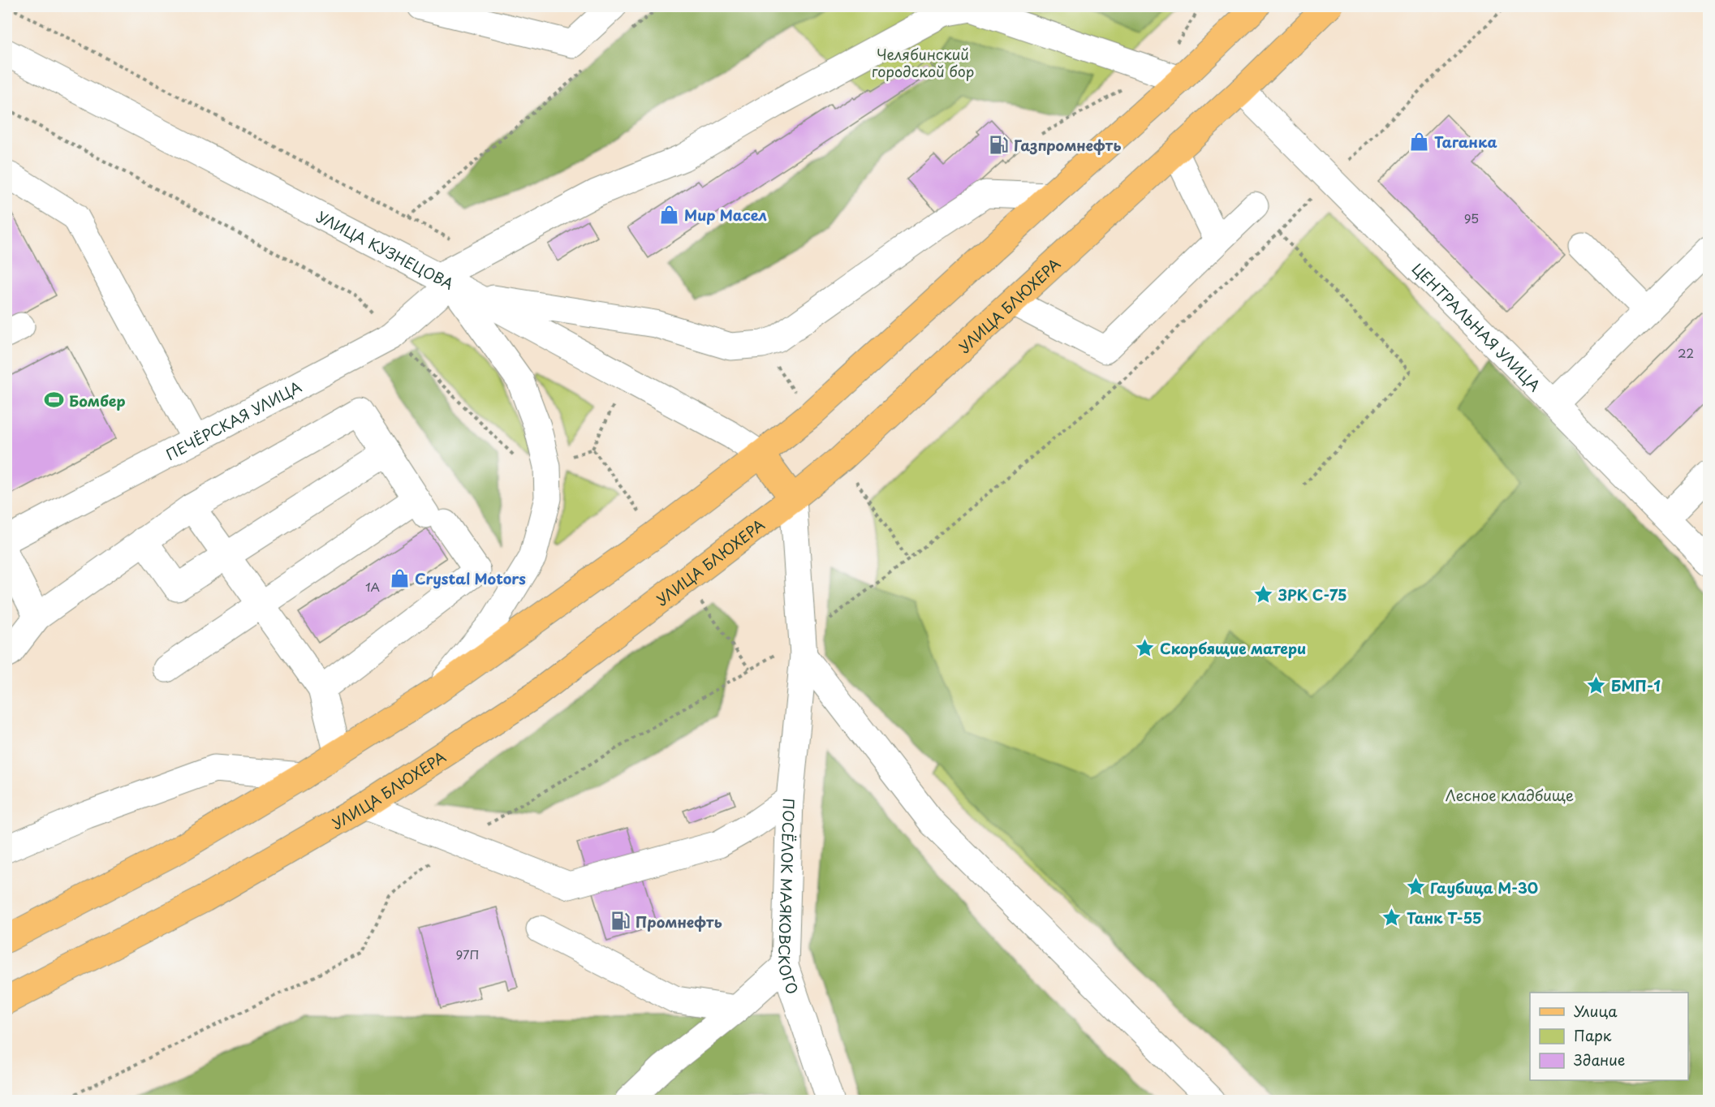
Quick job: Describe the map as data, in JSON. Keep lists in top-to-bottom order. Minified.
{"streets":{"main road":["УЛИЦА БЛЮХЕРА"],"street":["УЛИЦА КУЗНЕЦОВА","ЦЕНТРАЛЬНАЯ УЛИЦА","ПЕЧЁРСКАЯ УЛИЦА","ПОСЁЛОК МАЯКОВСКОГО"]},"crossings":[["УЛИЦА КУЗНЕЦОВА","ПЕЧЁРСКАЯ УЛИЦА"],["УЛИЦА БЛЮХЕРА","ЦЕНТРАЛЬНАЯ УЛИЦА"],["УЛИЦА БЛЮХЕРА","ПОСЁЛОК МАЯКОВСКОГО"]],"parks":["Челябинский городской бор","Лесное кладбище"],"places":{"shop":["Таганка","Мир Масел","Crystal Motors"],"fuel station":["Газпромнефть","Промнефть"],"sports":["Бомбер"],"place":["ЗРК С-75","Скорбящие матери","БМП-1","Гаубица М-30","Танк Т-55"]},"house_numbers":["95","22","1А","97П"],"legend":["Улица","Парк","Здание"]}
